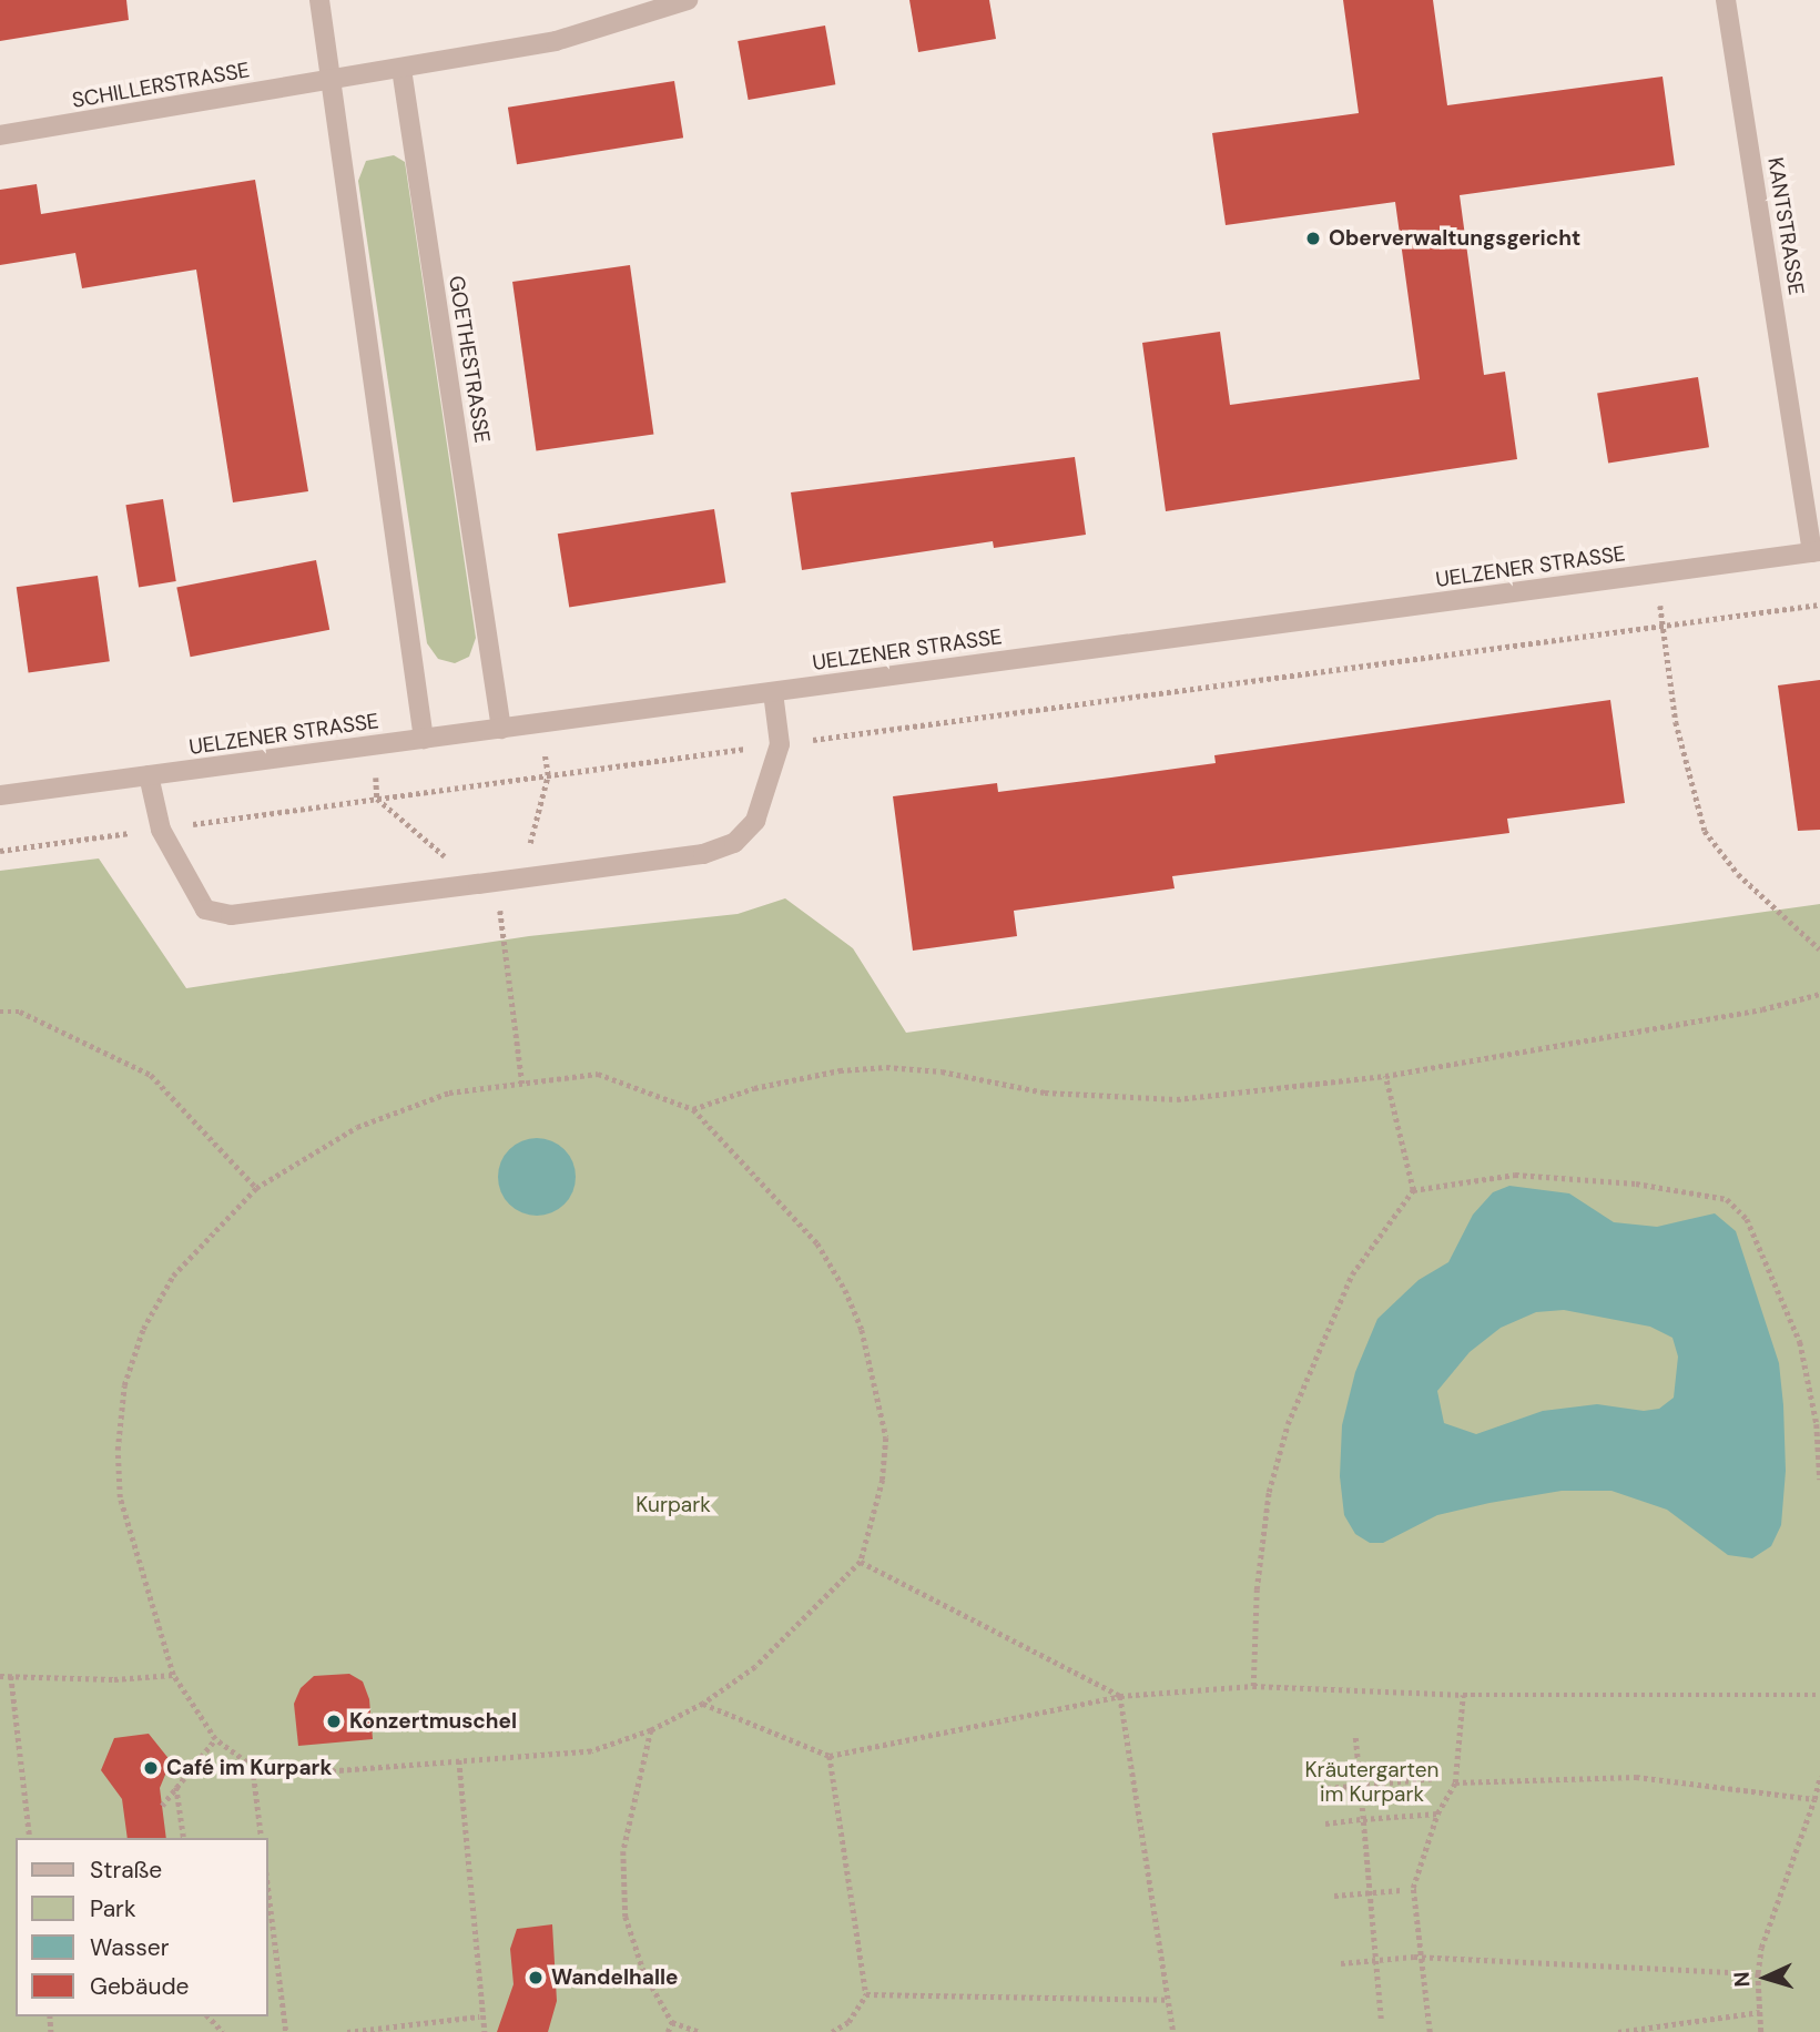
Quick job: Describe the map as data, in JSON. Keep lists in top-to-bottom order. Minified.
{"streets":{"street":["SCHILLERSTRASSE","KANTSTRASSE","GOETHESTRASSE","UELZENER STRASSE"]},"crossings":[["KANTSTRASSE","UELZENER STRASSE"],["GOETHESTRASSE","UELZENER STRASSE"]],"parks":["Kurpark","Kräutergarten im Kurpark"],"places":["Oberverwaltungsgericht","Konzertmuschel","Café im Kurpark","Wandelhalle"],"legend":["Straße","Park","Wasser","Gebäude"],"north":"left"}
